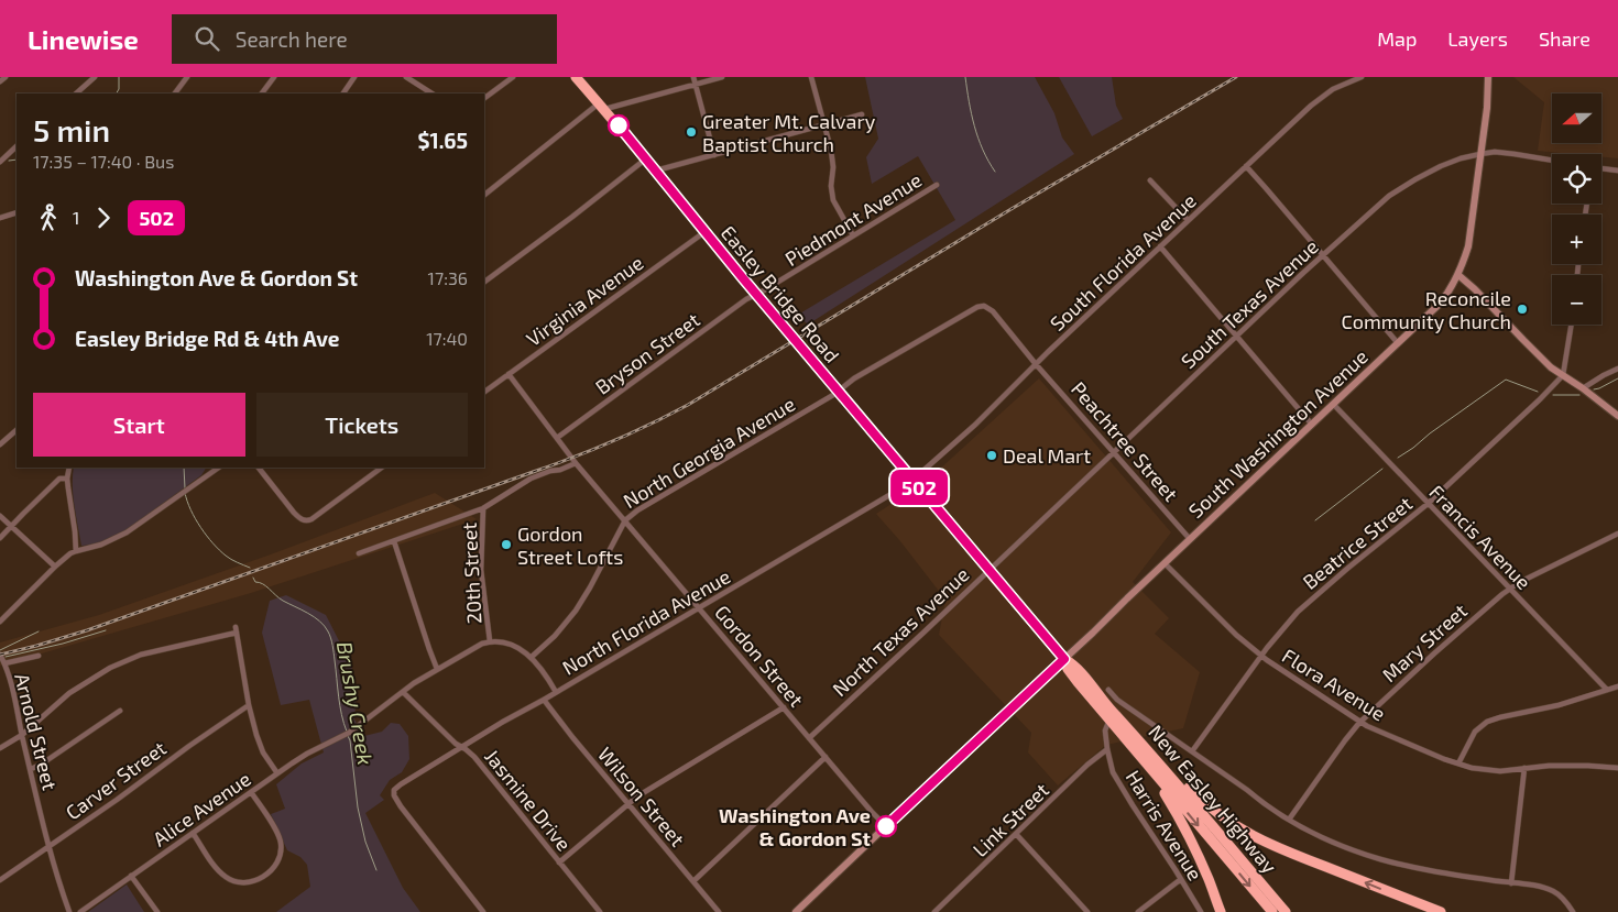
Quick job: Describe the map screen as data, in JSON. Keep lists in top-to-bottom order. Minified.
{"streets":{"highway":["Easley Bridge Road","New Easley Highway"],"main road":["South Washington Avenue"],"street":["Piedmont Avenue","South Florida Avenue","Virginia Avenue","South Texas Avenue","Bryson Street","Peachtree Street","North Georgia Avenue","Francis Avenue","Beatrice Street","20th Street","North Florida Avenue","North Texas Avenue","Mary Street","Gordon Street","Flora Avenue","Arnold Street","Carver Street","Wilson Street","Jasmine Drive","Alice Avenue","Link Street","Harris Avenue"]},"crossings":[["Piedmont Avenue","Easley Bridge Road"],["Piedmont Avenue","Bryson Street"],["South Florida Avenue","Easley Bridge Road"],["South Florida Avenue","Peachtree Street"],["South Florida Avenue","North Florida Avenue"],["Easley Bridge Road","Virginia Avenue"],["Easley Bridge Road","South Texas Avenue"],["Easley Bridge Road","Bryson Street"],["Easley Bridge Road","South Washington Avenue"],["Easley Bridge Road","Peachtree Street"],["Easley Bridge Road","North Georgia Avenue"],["Easley Bridge Road","North Florida Avenue"],["Easley Bridge Road","North Texas Avenue"],["Easley Bridge Road","New Easley Highway"],["Easley Bridge Road","Harris Avenue"],["Virginia Avenue","Gordon Street"],["South Texas Avenue","South Washington Avenue"],["South Texas Avenue","Peachtree Street"],["South Texas Avenue","North Texas Avenue"],["Bryson Street","Gordon Street"],["South Washington Avenue","Peachtree Street"],["South Washington Avenue","Francis Avenue"],["South Washington Avenue","Gordon Street"],["South Washington Avenue","Flora Avenue"],["Peachtree Street","North Georgia Avenue"],["North Georgia Avenue","Gordon Street"],["Francis Avenue","Beatrice Street"],["Francis Avenue","Mary Street"],["Beatrice Street","Flora Avenue"],["20th Street","Gordon Street"],["20th Street","Alice Avenue"],["North Florida Avenue","Gordon Street"],["North Florida Avenue","Wilson Street"],["North Florida Avenue","Jasmine Drive"],["North Texas Avenue","Gordon Street"],["Mary Street","Flora Avenue"],["Arnold Street","Carver Street"],["New Easley Highway","Harris Avenue"],["Jasmine Drive","Alice Avenue"],["Link Street","Harris Avenue"]],"water":["Brushy Creek"],"places":["Greater Mt. Calvary Baptist Church","Reconcile Community Church","Deal Mart","Gordon Street Lofts","Washington Ave & Gordon St"],"lines":["bus line 502"],"north":"left","page":{"header":"Linewise","search":"Search here","nav":["Map","Layers","Share"],"on_map":"502","map_buttons":["+","−"],"heading":["5 min","17:35 – 17:40 · Bus","$1.65"],"legs":["1","502"],"list":[{"name":"Washington Ave & Gordon St","value":"17:36"},{"name":"Easley Bridge Rd & 4th Ave","value":"17:40"}],"buttons":["Start","Tickets"]}}
